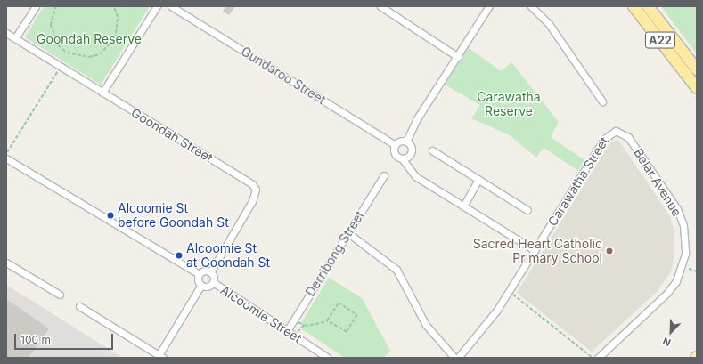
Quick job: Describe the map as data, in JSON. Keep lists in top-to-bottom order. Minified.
{"streets":{"highway":["A22"],"street":["Gundaroo Street","Goondah Street","Carawatha Street","Belar Avenue","Derribong Street","Alcoomie Street"]},"crossings":[["Carawatha Street","Belar Avenue"],["Derribong Street","Alcoomie Street"]],"parks":["Goondah Reserve","Carawatha Reserve"],"places":["Alcoomie St before Goondah St","Sacred Heart Catholic Primary School","Alcoomie St at Goondah St"],"scale_bar":"100 m","north":"bottom left"}
